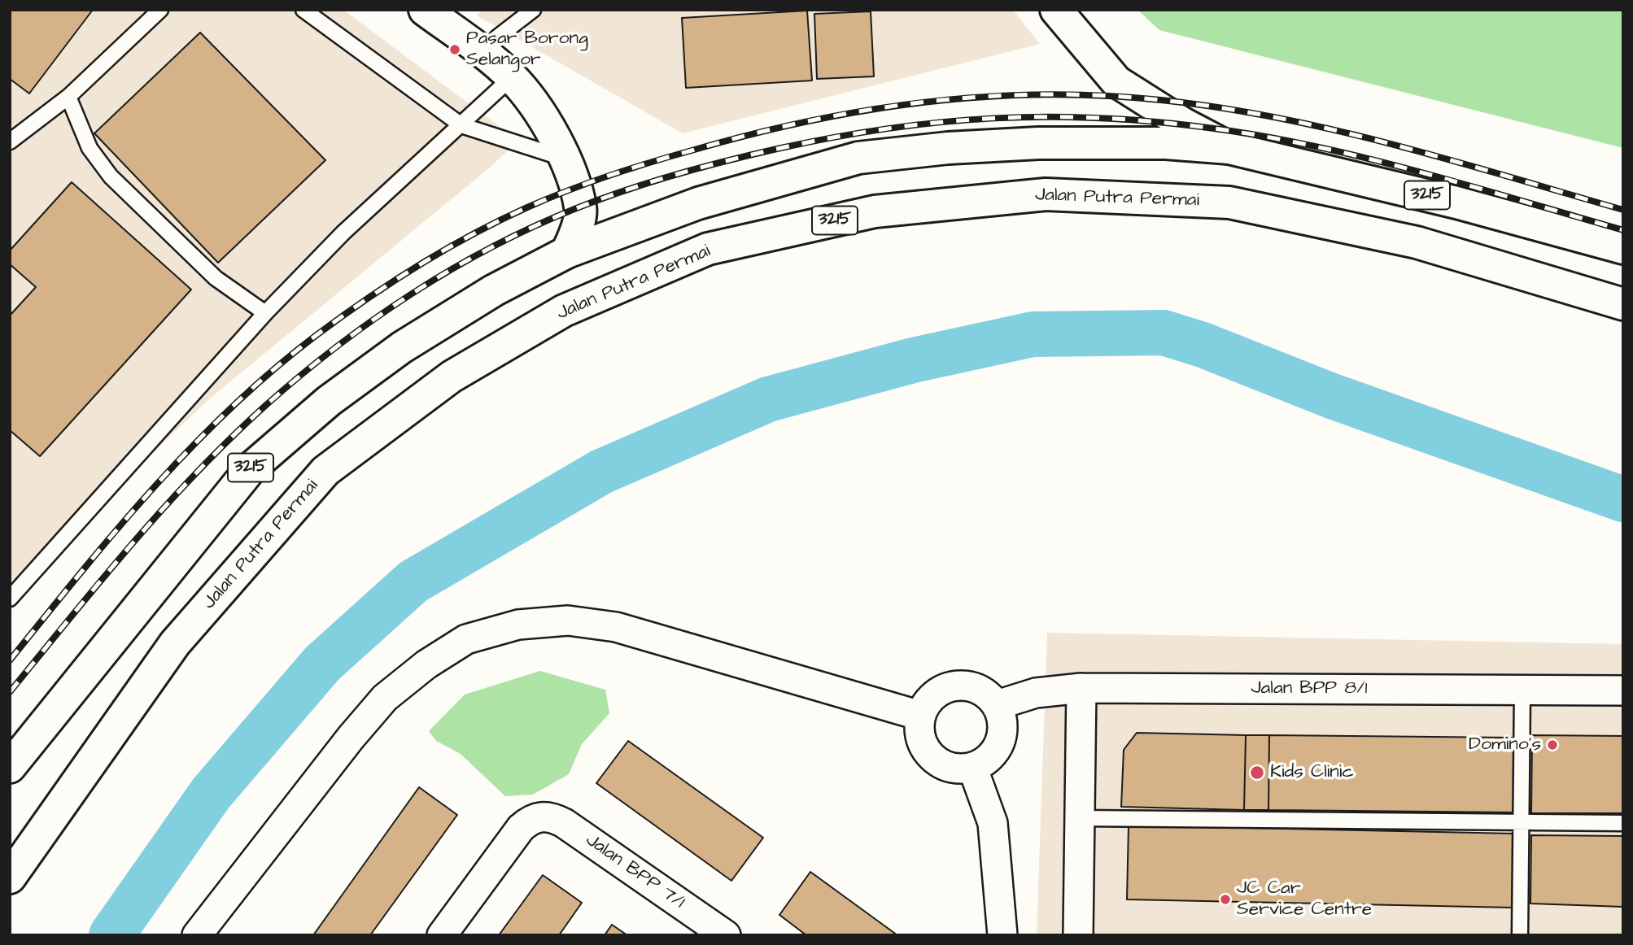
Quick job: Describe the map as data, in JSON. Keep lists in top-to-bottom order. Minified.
{"streets":{"main road":["3215","Jalan Putra Permai"],"street":["Jalan BPP 8/1","Jalan BPP 7/1"]},"places":["Pasar Borong Selangor","Domino's","Kids Clinic","JC Car Service Centre"]}
